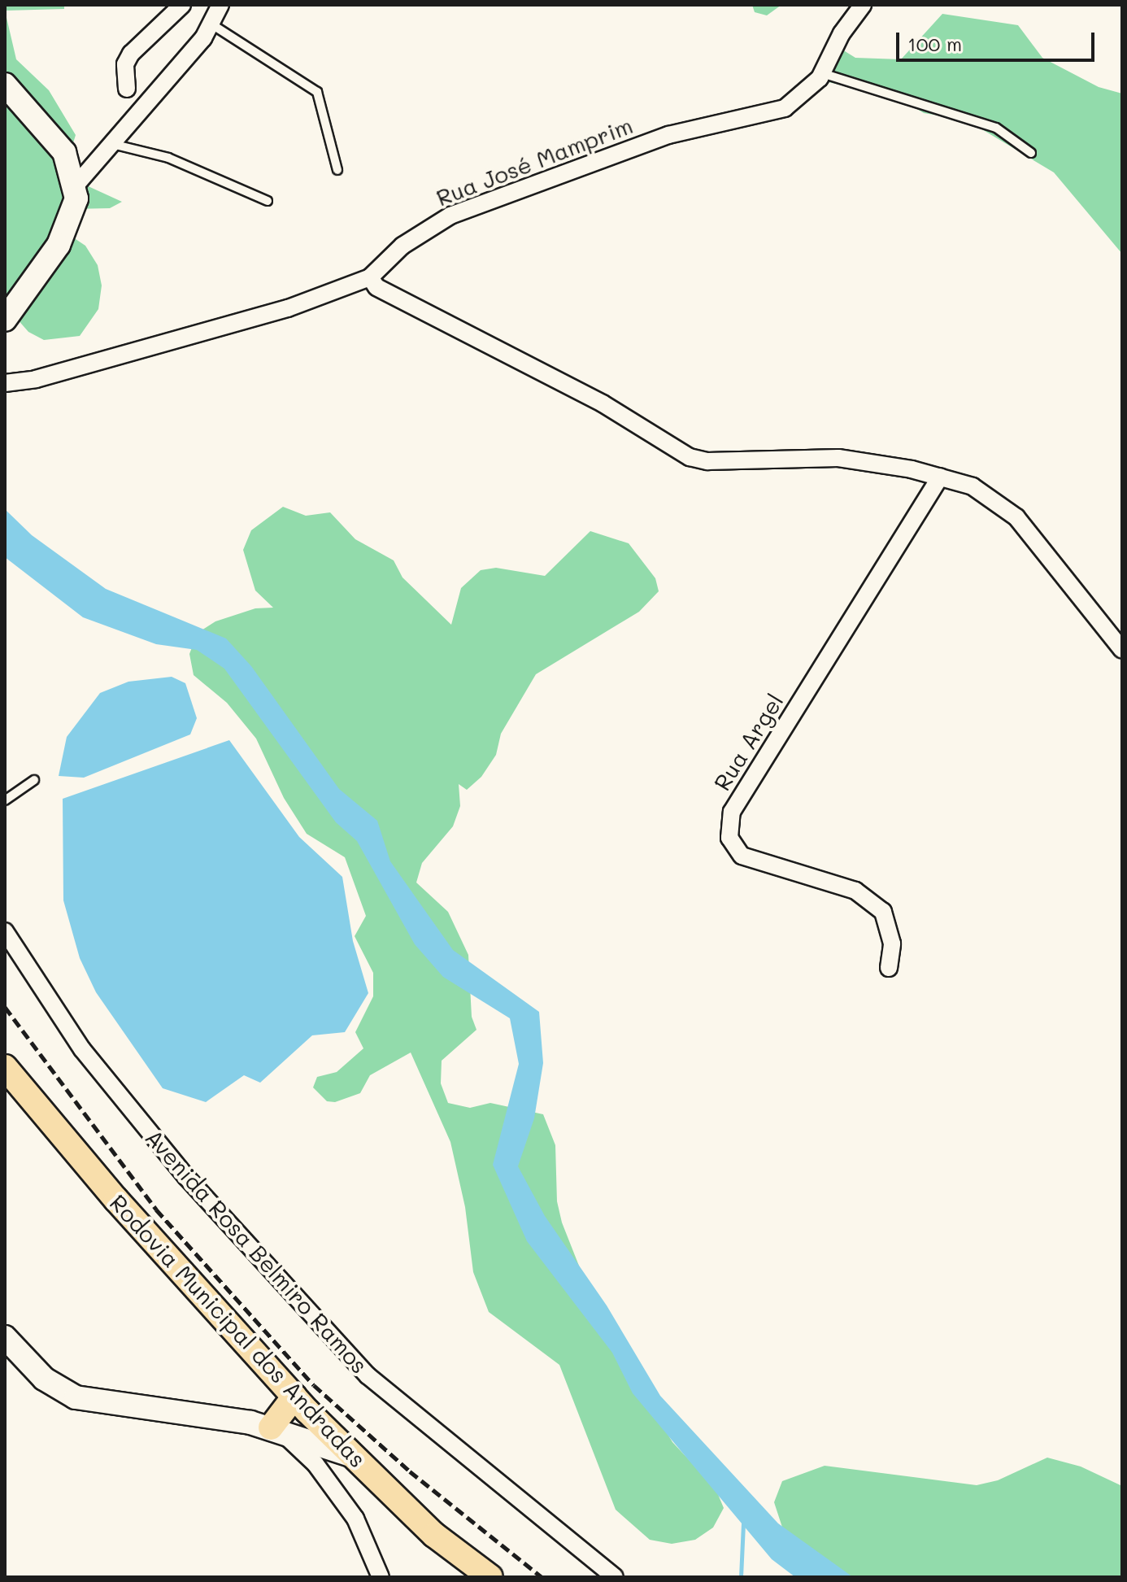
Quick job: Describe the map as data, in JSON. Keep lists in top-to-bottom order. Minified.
{"streets":{"main road":["Rodovia Municipal dos Andradas"],"street":["Rua José Mamprim","Rua Argel","Avenida Rosa Belmiro Ramos"]},"scale_bar":"100 m"}
